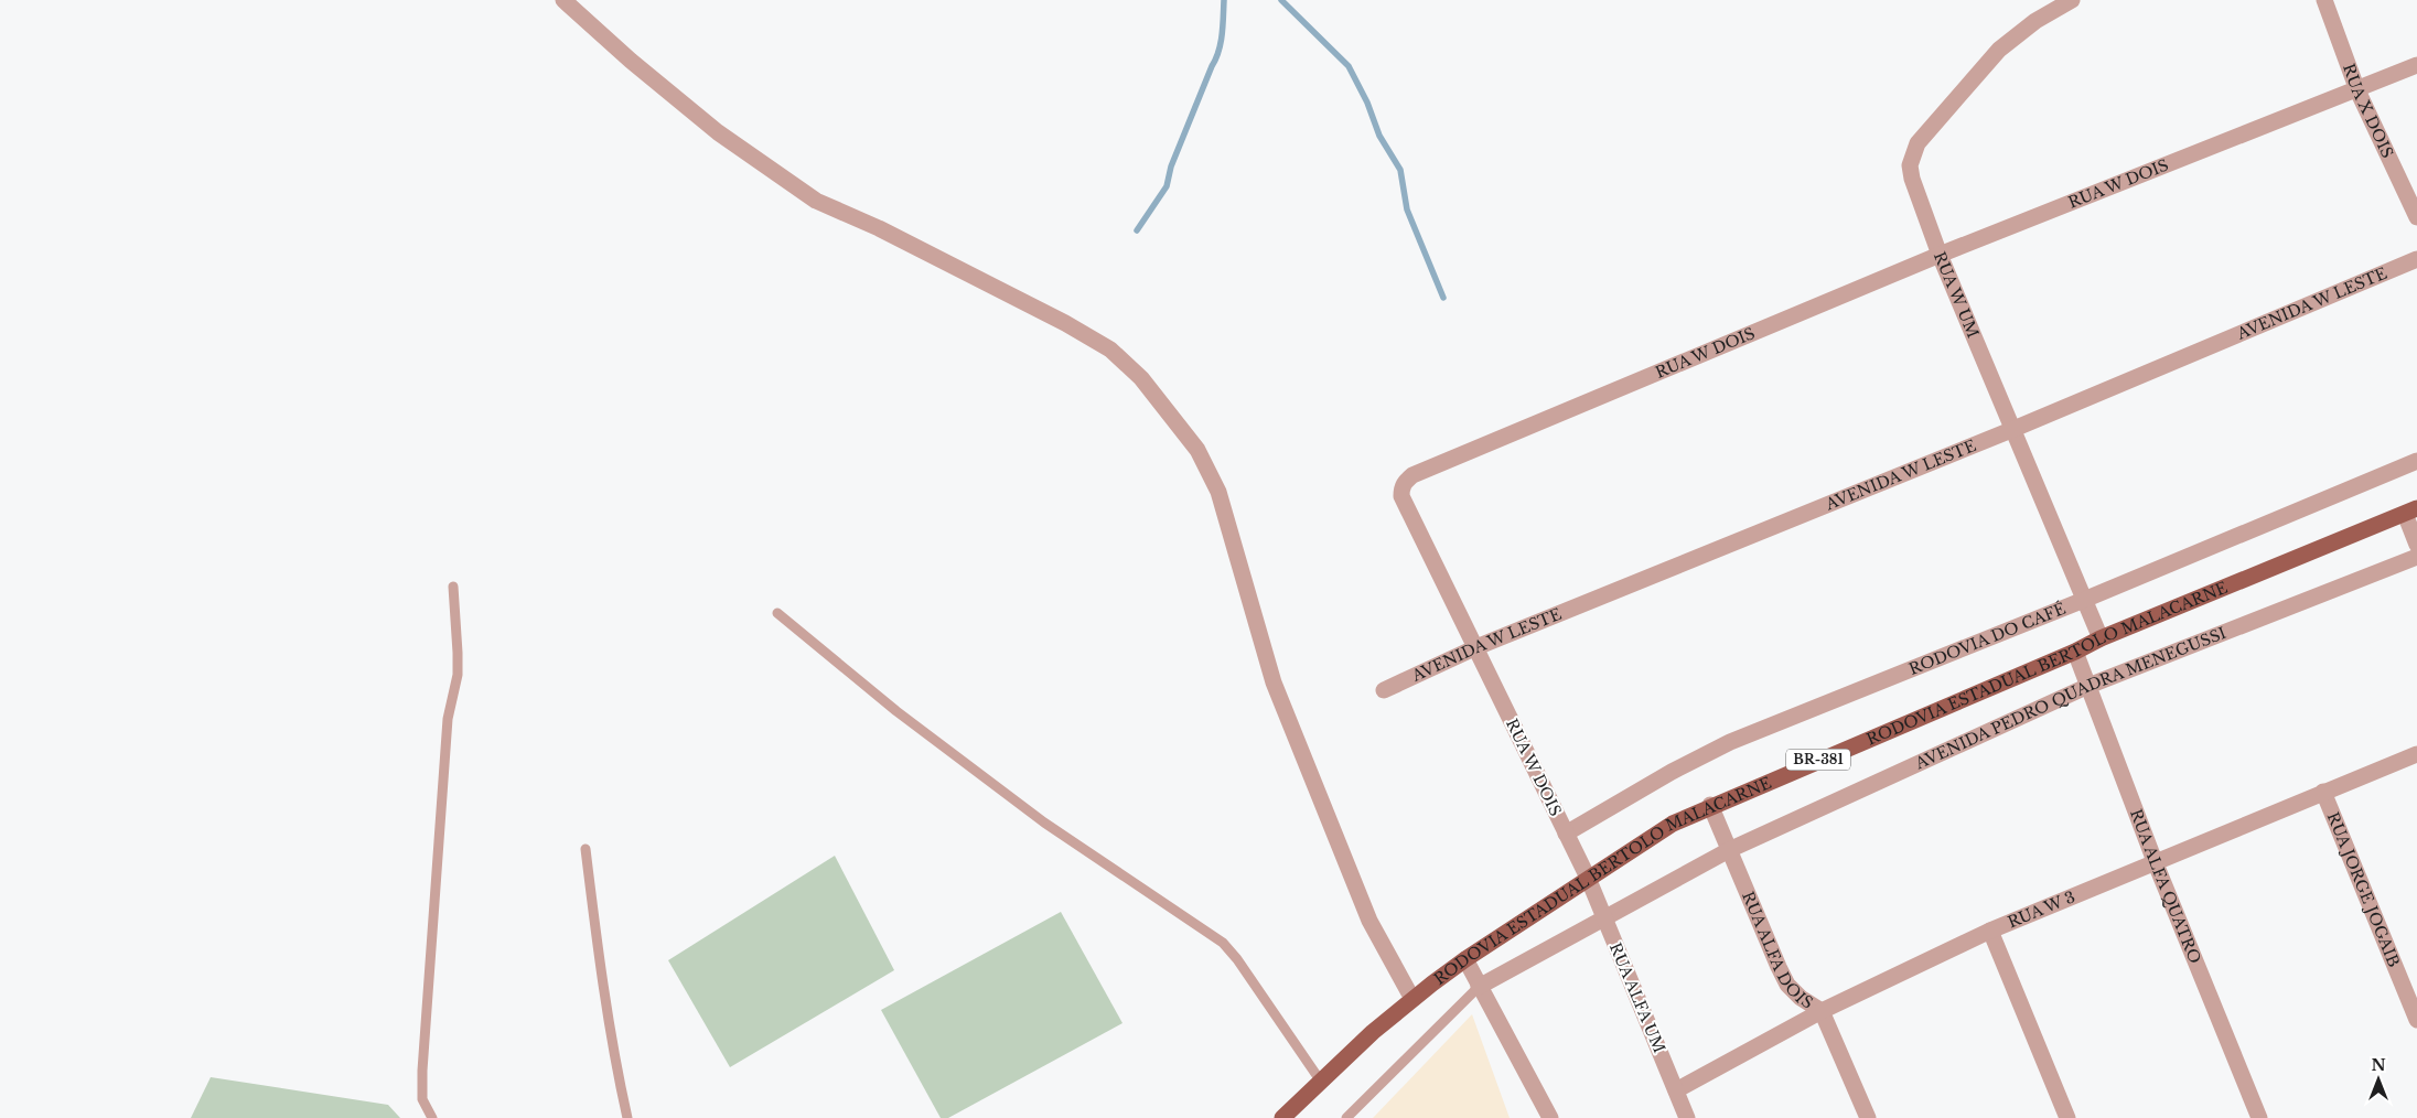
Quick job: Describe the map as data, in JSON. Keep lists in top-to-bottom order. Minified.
{"streets":{"main road":["RODOVIA ESTADUAL BERTOLO MALACARNE","BR-381"],"street":["RUA X DOIS","RUA W DOIS","RUA W UM","AVENIDA W LESTE","RODOVIA DO CAFÉ","AVENIDA PEDRO QUADRA MENEGUSSI","RUA ALFA QUATRO","RUA JORGE JOGAIB","RUA W 3","RUA ALFA DOIS","RUA ALFA UM"]},"crossings":[["RUA X DOIS","RUA W DOIS"],["RUA W DOIS","RUA W UM"],["RUA W DOIS","AVENIDA W LESTE"],["RUA W DOIS","RODOVIA DO CAFÉ"],["RUA W DOIS","RODOVIA ESTADUAL BERTOLO MALACARNE"],["RUA W DOIS","RUA ALFA UM"],["RUA W UM","AVENIDA W LESTE"],["RUA W UM","RODOVIA DO CAFÉ"],["RUA W UM","RODOVIA ESTADUAL BERTOLO MALACARNE"],["RODOVIA ESTADUAL BERTOLO MALACARNE","RUA ALFA QUATRO"],["RODOVIA ESTADUAL BERTOLO MALACARNE","RUA ALFA DOIS"],["RODOVIA ESTADUAL BERTOLO MALACARNE","RUA ALFA UM"],["AVENIDA PEDRO QUADRA MENEGUSSI","RUA ALFA QUATRO"],["AVENIDA PEDRO QUADRA MENEGUSSI","RUA ALFA DOIS"],["AVENIDA PEDRO QUADRA MENEGUSSI","RUA ALFA UM"],["RUA ALFA QUATRO","RUA W 3"],["RUA JORGE JOGAIB","RUA W 3"],["RUA W 3","RUA ALFA DOIS"],["RUA W 3","RUA ALFA UM"]],"north":"top"}
